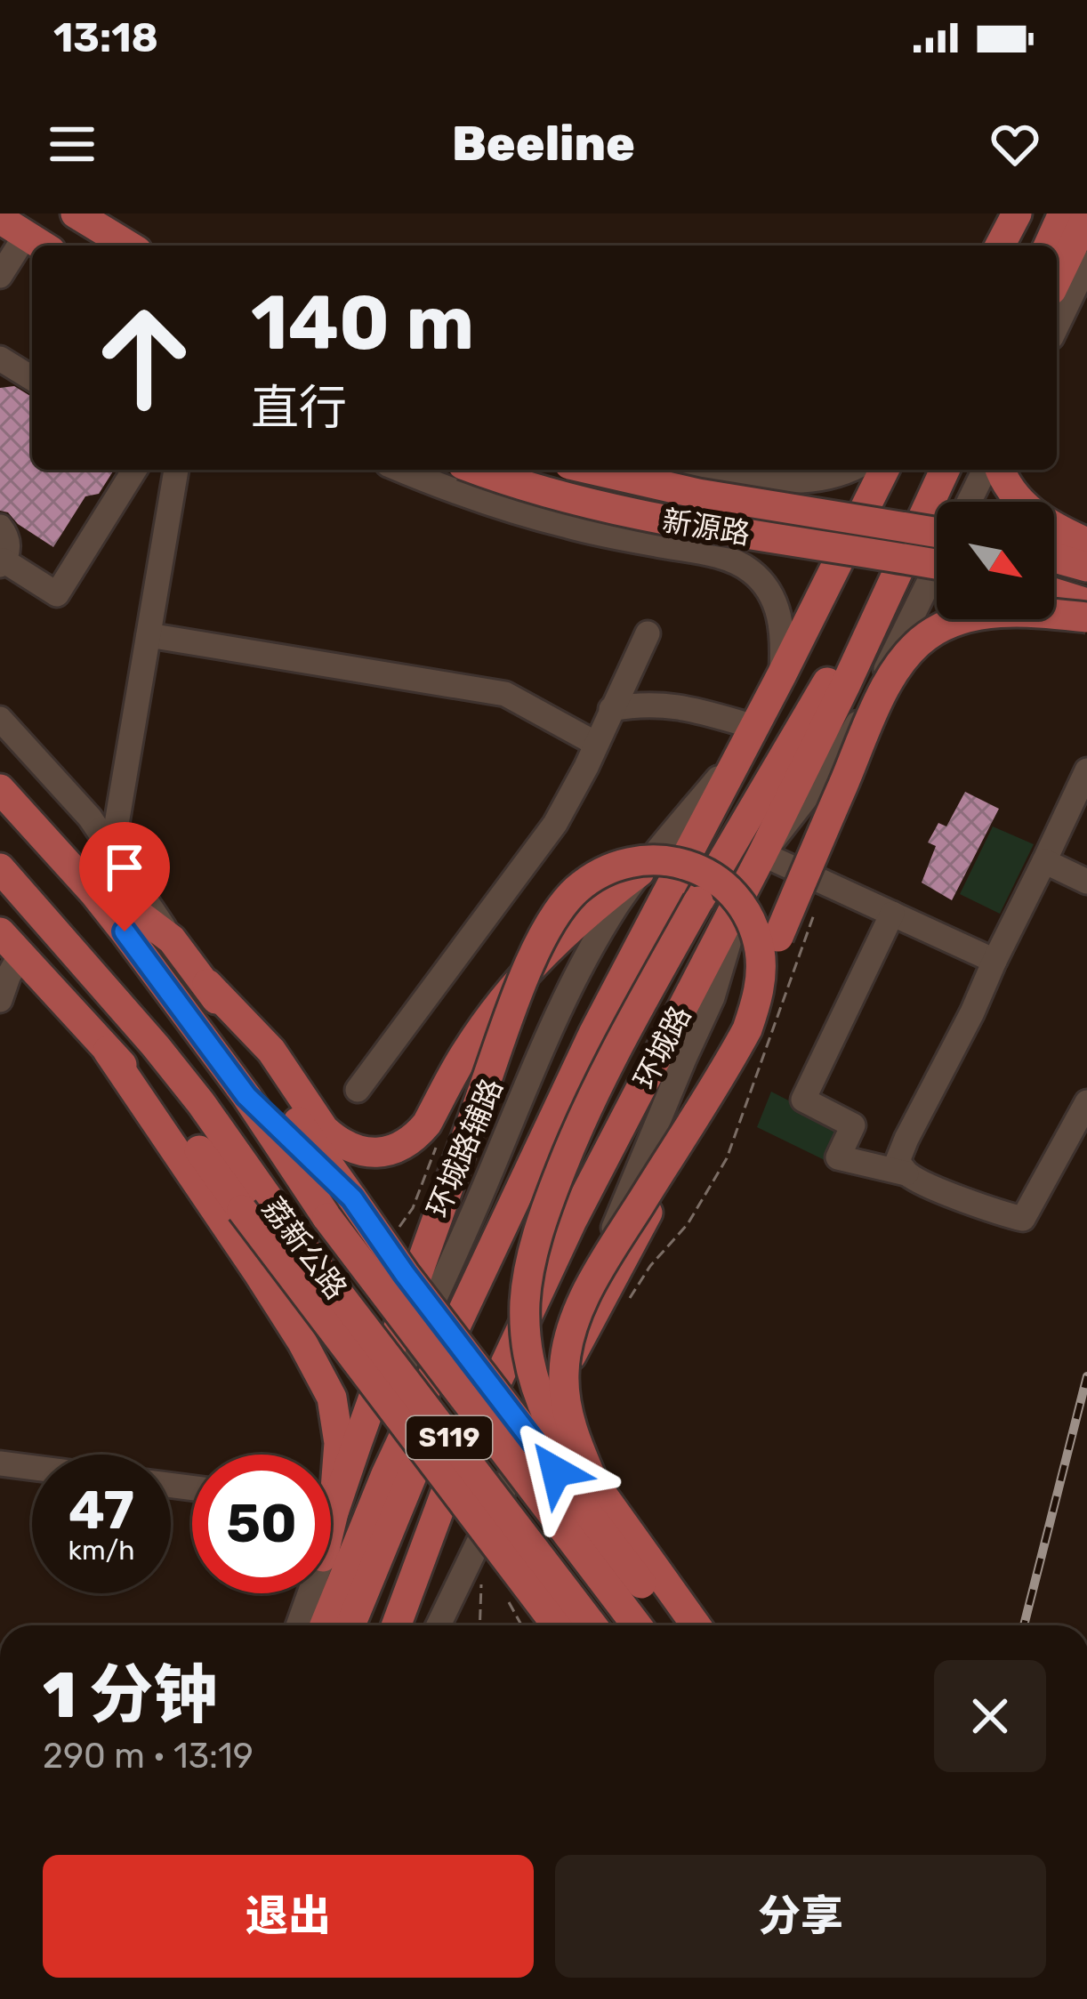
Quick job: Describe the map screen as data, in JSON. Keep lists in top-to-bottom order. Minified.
{"streets":{"main road":["新源路","环城路","荔新公路","S119"],"street":["环城路辅路"]},"north":"bottom right","page":{"status":"13:18","header":"Beeline","turn":["140 m","直行"],"speed":"47 km/h","limit":"50","heading":["1 分钟","290 m · 13:19"],"buttons":["退出","分享"]}}
